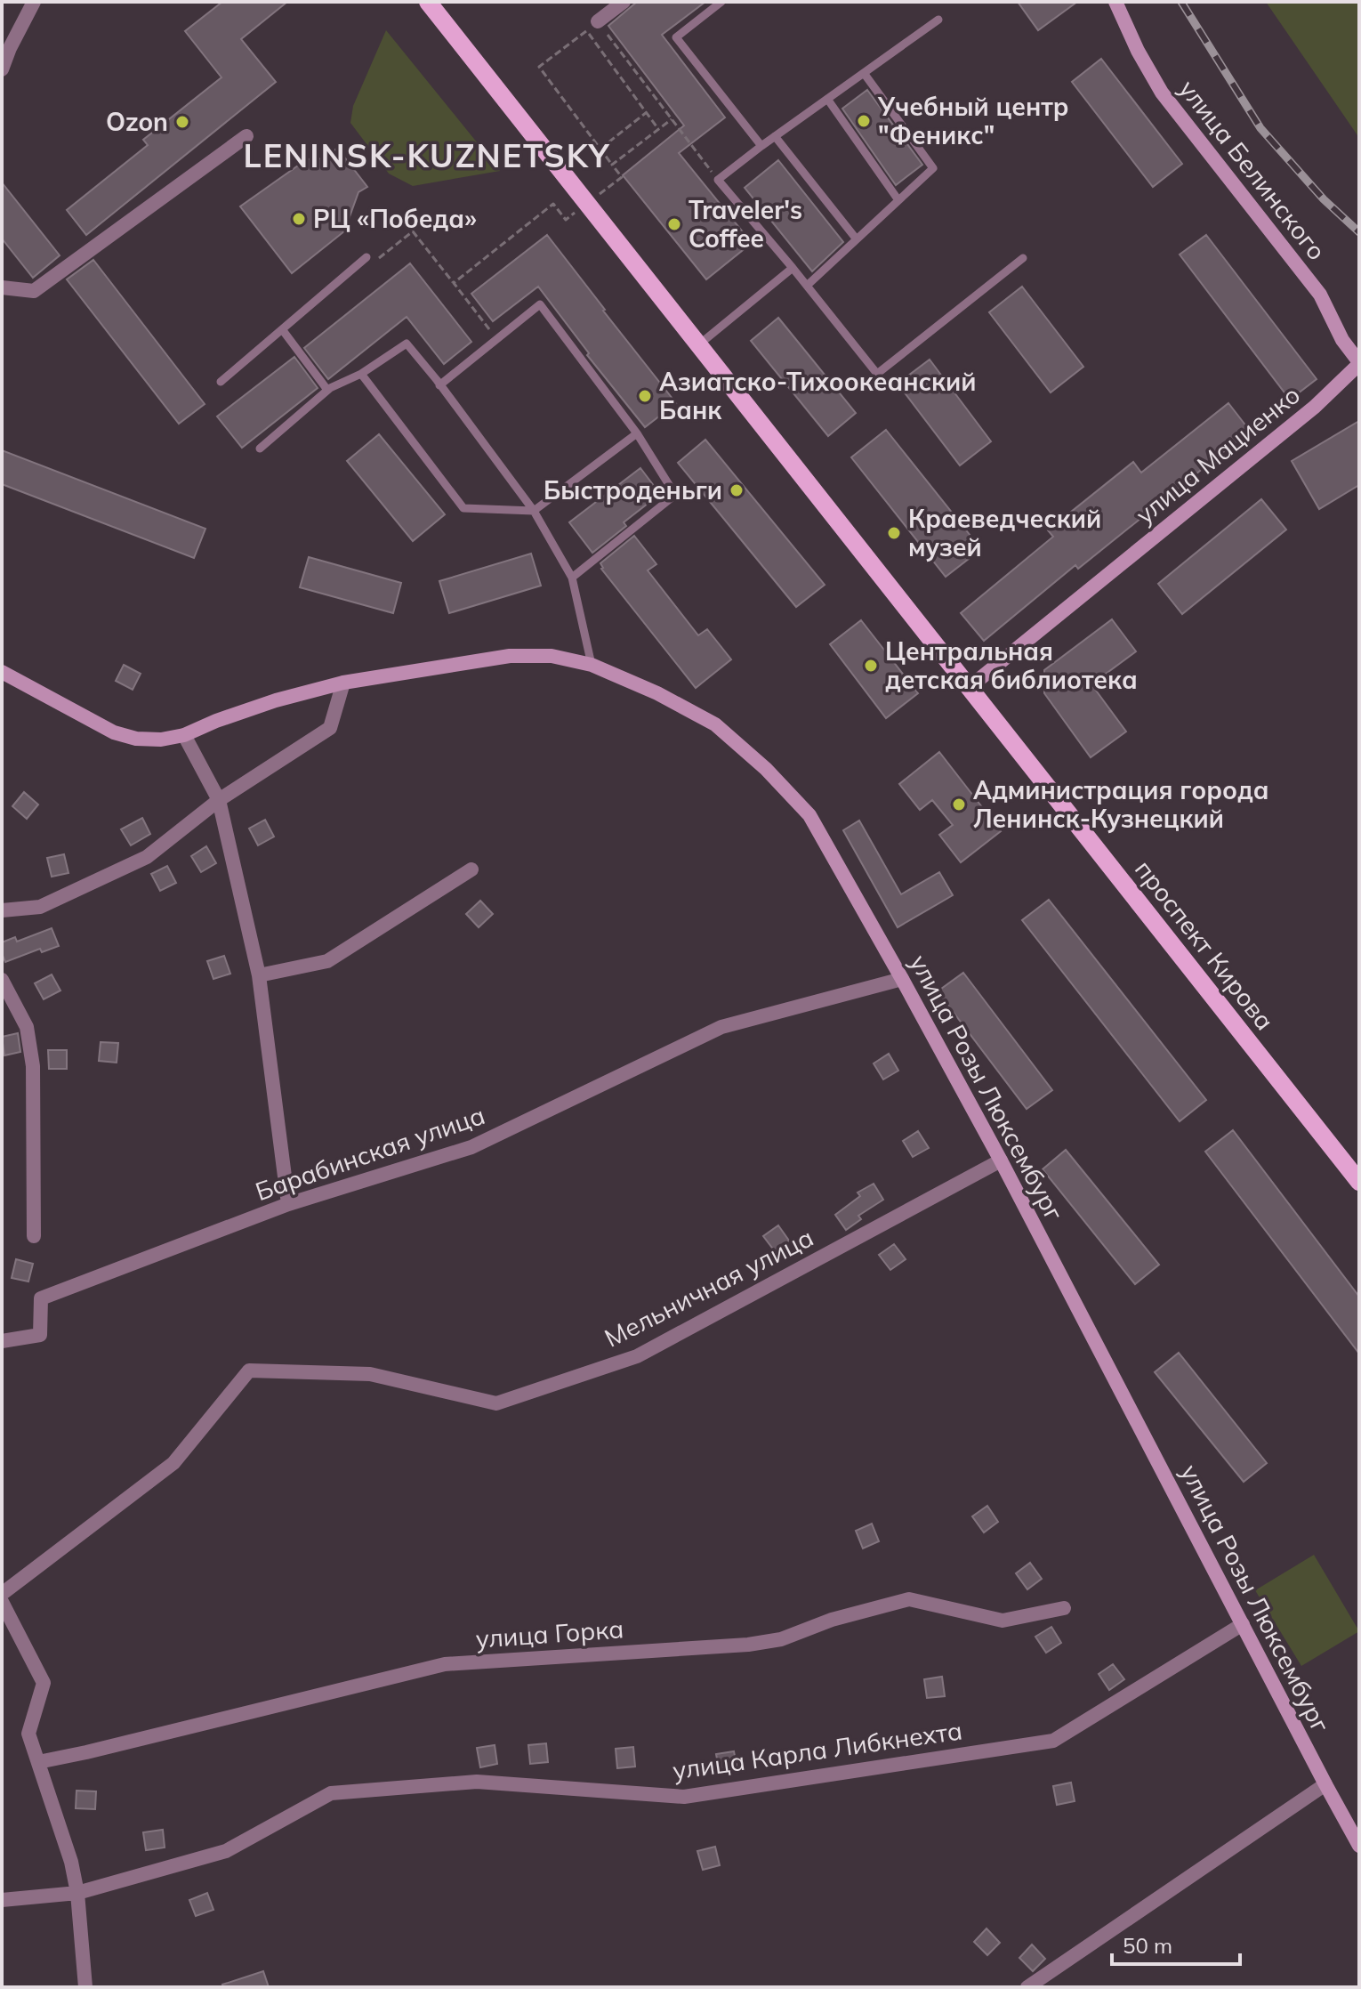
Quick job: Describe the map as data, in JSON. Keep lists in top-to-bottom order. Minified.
{"streets":{"main road":["проспект Кирова"],"street":["улица Белинского","улица Мациенко","улица Розы Люксембург","Барабинская улица","Мельничная улица","улица Горка","улица Карла Либкнехта"]},"crossings":[["улица Белинского","улица Мациенко"],["улица Мациенко","проспект Кирова"],["улица Розы Люксембург","Барабинская улица"],["улица Розы Люксембург","Мельничная улица"],["улица Розы Люксембург","улица Карла Либкнехта"]],"districts":["LENINSK-KUZNETSKY"],"places":["Учебный центр \"Феникс\"","Ozon","РЦ «Победа»","Traveler's Coffee","Азиатско-Тихоокеанский Банк","Быстроденьги","Краеведческий музей","Центральная детская библиотека","Администрация города Ленинск-Кузнецкий"],"scale_bar":"50 m"}
